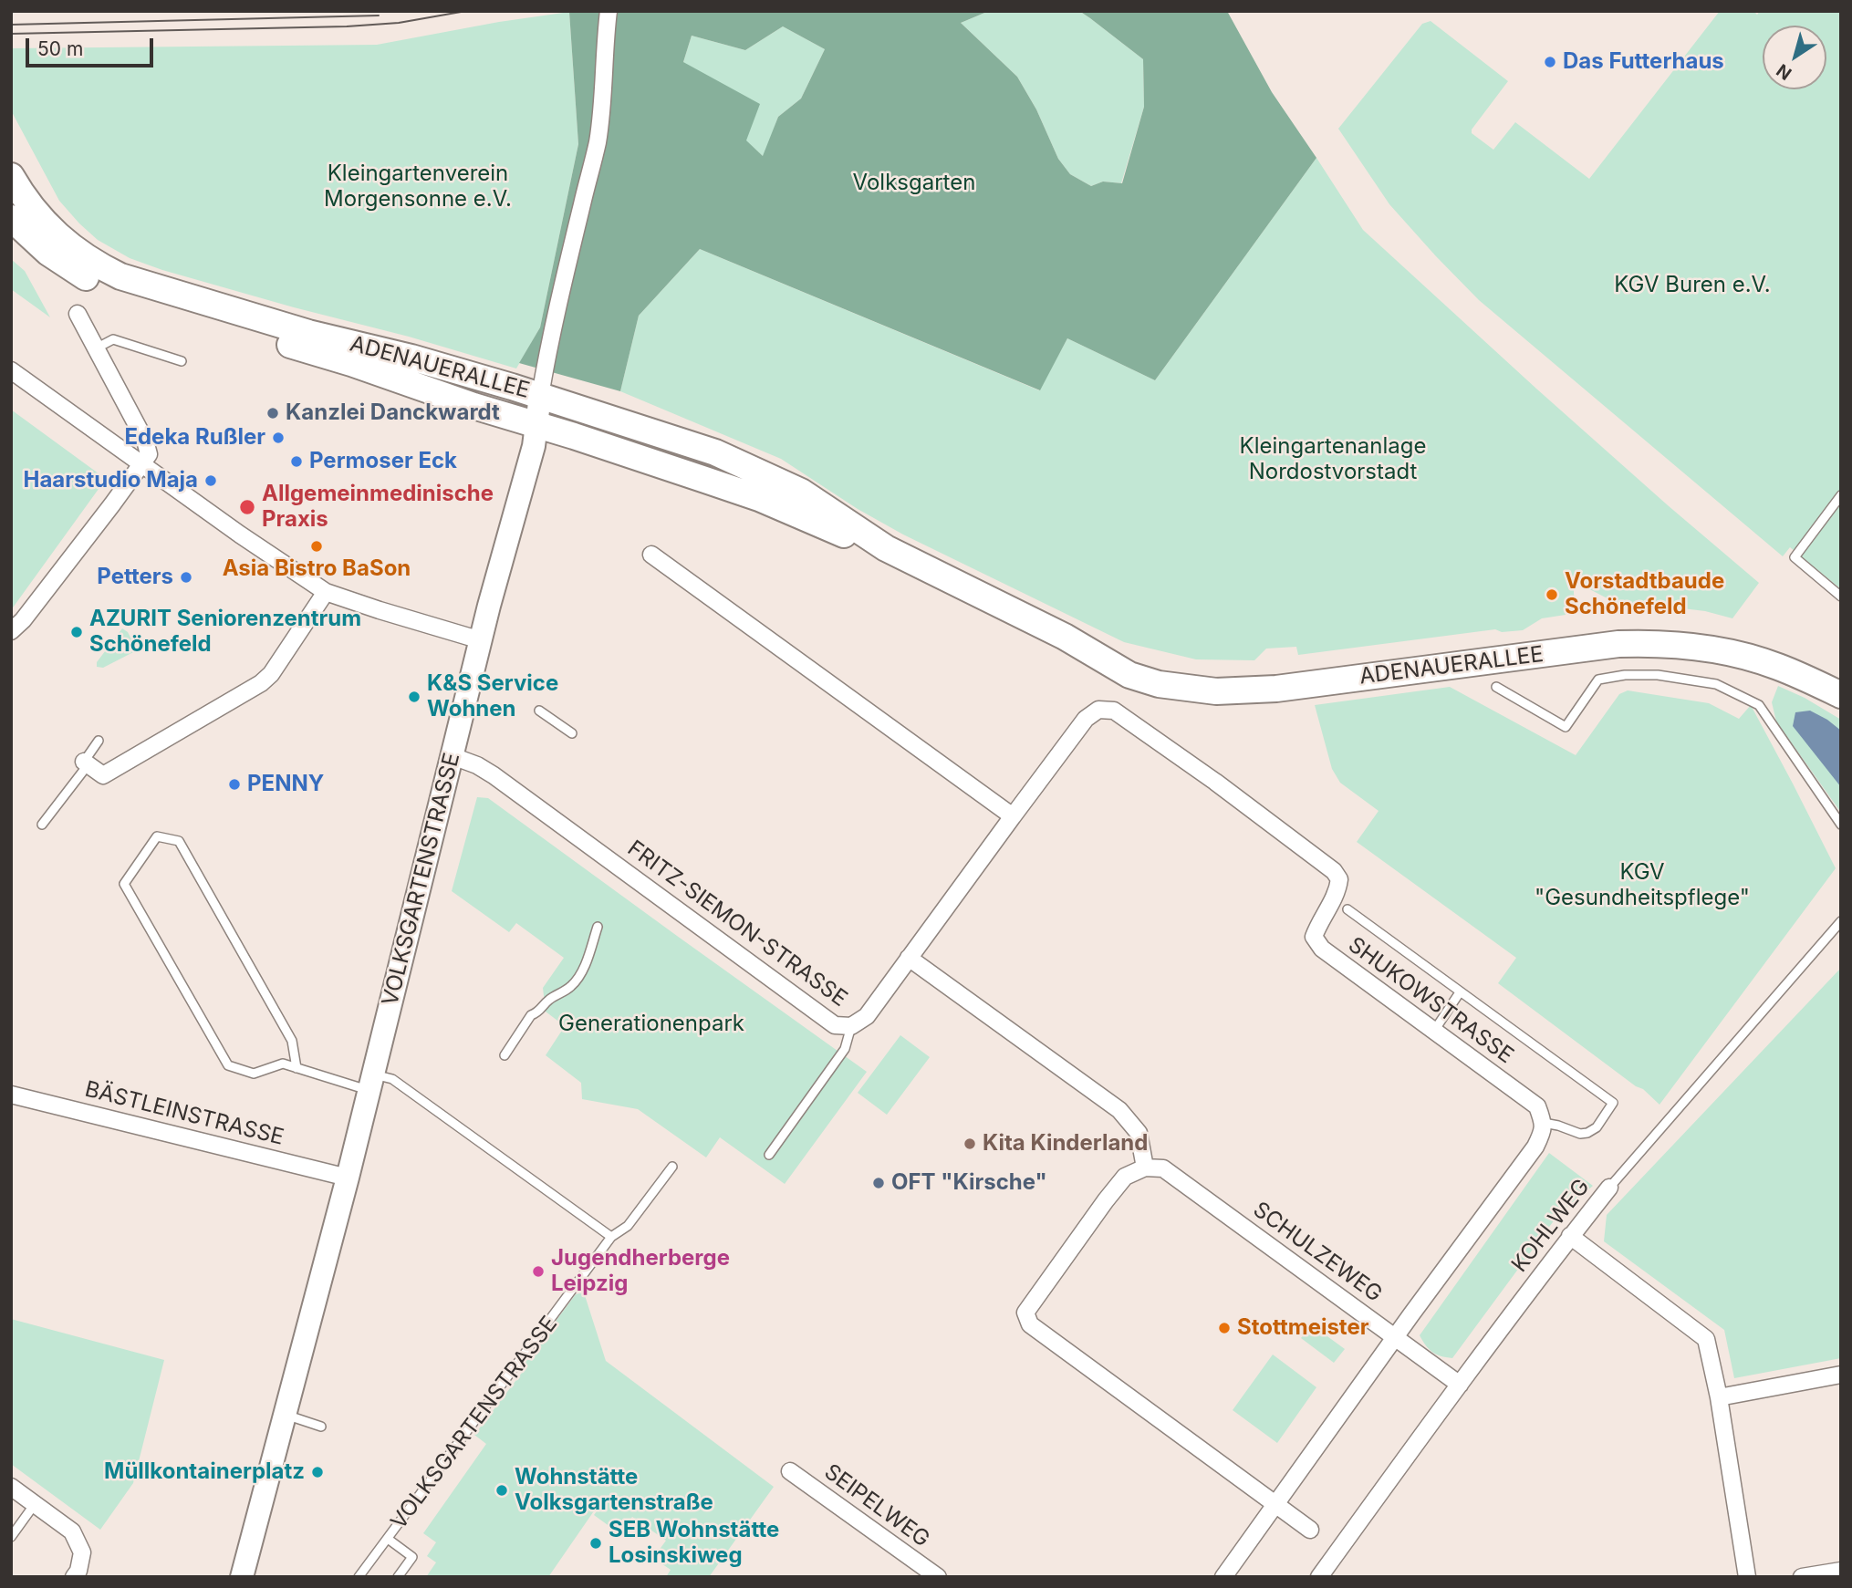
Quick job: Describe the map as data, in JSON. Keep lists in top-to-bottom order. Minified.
{"streets":{"main road":["ADENAUERALLEE","VOLKSGARTENSTRASSE"],"street":["FRITZ-SIEMON-STRASSE","SHUKOWSTRASSE","BÄSTLEINSTRASSE","KOHLWEG","SCHULZEWEG","SEIPELWEG"]},"crossings":[["ADENAUERALLEE","VOLKSGARTENSTRASSE"],["VOLKSGARTENSTRASSE","FRITZ-SIEMON-STRASSE"],["VOLKSGARTENSTRASSE","BÄSTLEINSTRASSE"],["FRITZ-SIEMON-STRASSE","SHUKOWSTRASSE"],["KOHLWEG","SCHULZEWEG"]],"parks":["Kleingartenverein Morgensonne e.V.","Volksgarten","KGV Buren e.V.","Kleingartenanlage Nordostvorstadt","KGV \"Gesundheitspflege\"","Generationenpark"],"places":["Das Futterhaus","Kanzlei Danckwardt","Edeka Rußler","Permoser Eck","Haarstudio Maja","Allgemeinmedinische Praxis","Asia Bistro BaSon","Petters","Vorstadtbaude Schönefeld","AZURIT Seniorenzentrum Schönefeld","K&S Service Wohnen","PENNY","Kita Kinderland","OFT \"Kirsche\"","Jugendherberge Leipzig","Stottmeister","Müllkontainerplatz","Wohnstätte Volksgartenstraße","SEB Wohnstätte Losinskiweg"],"scale_bar":"50 m","north":"bottom left"}
